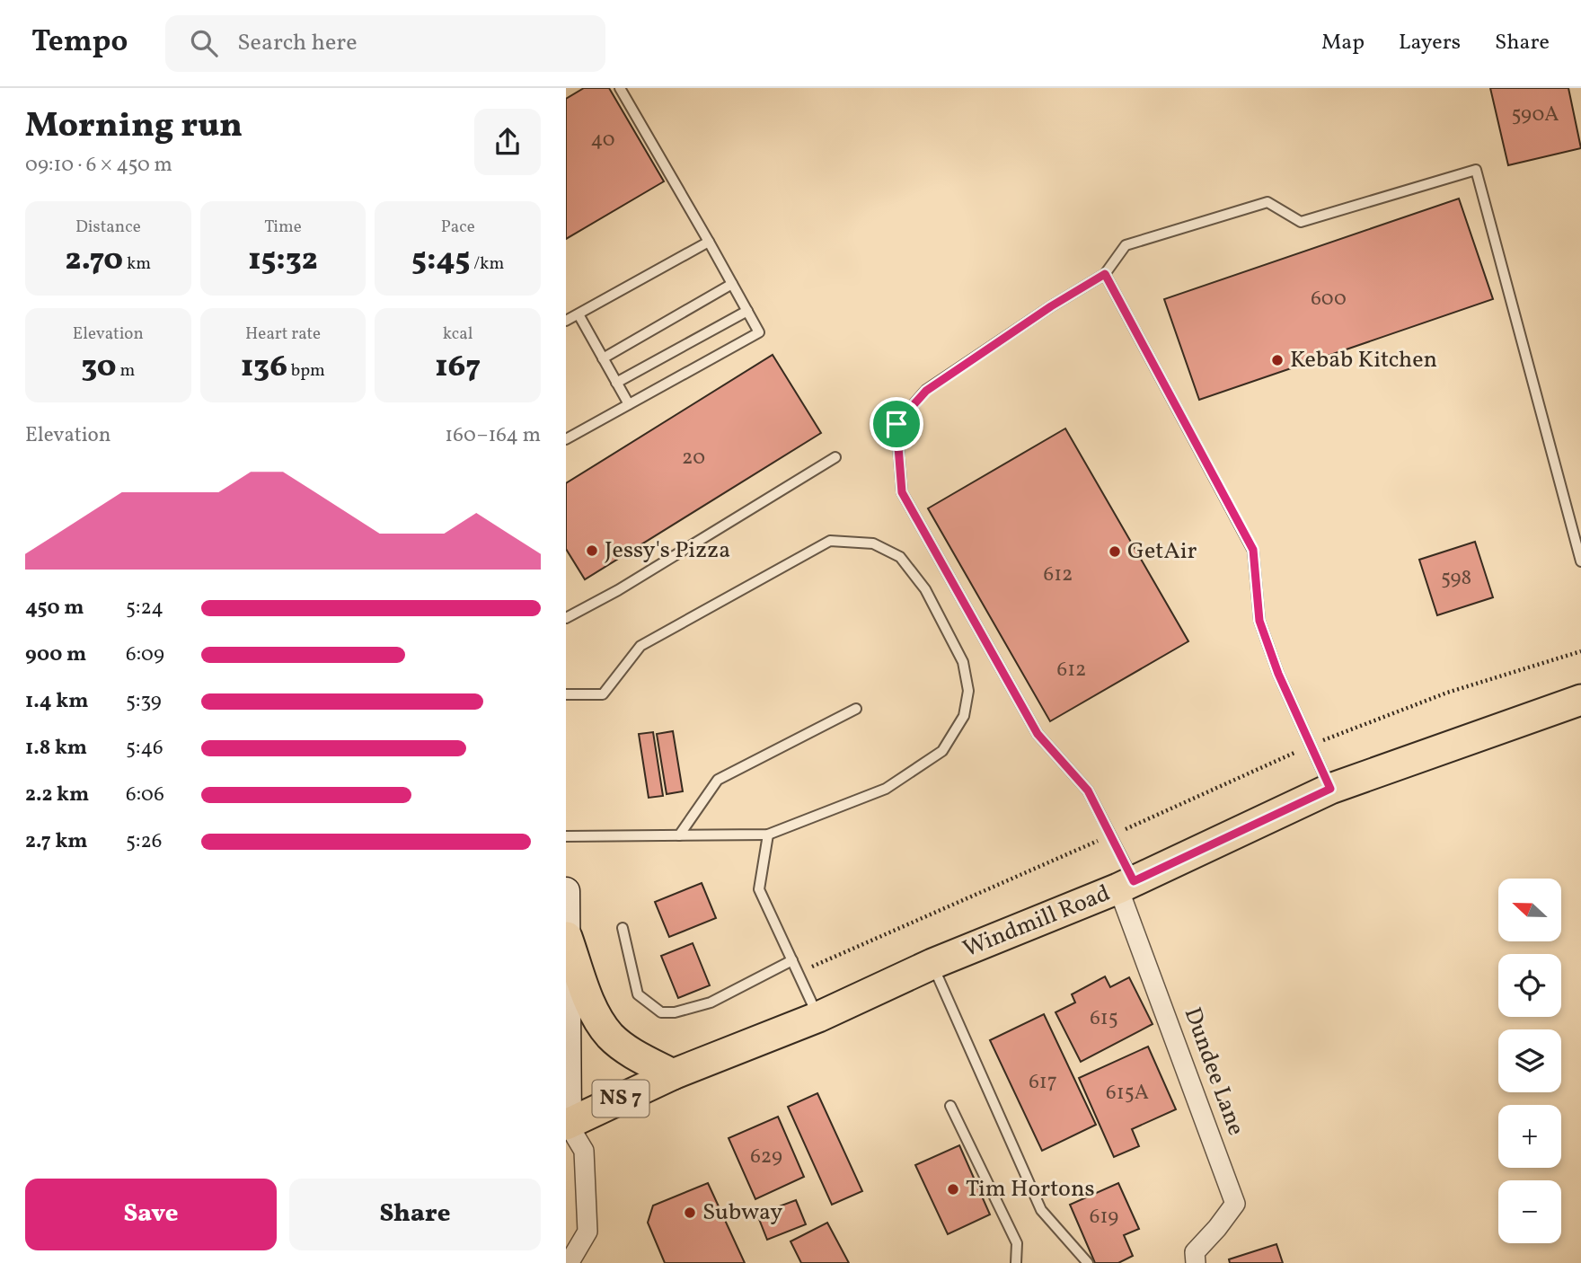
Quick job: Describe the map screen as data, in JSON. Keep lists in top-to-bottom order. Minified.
{"streets":{"main road":["Windmill Road","NS 7"],"street":["Dundee Lane"]},"crossings":[["Windmill Road","Dundee Lane"]],"places":["Kebab Kitchen","Jessy's Pizza","GetAir","Tim Hortons","Subway"],"house_numbers":["590A","40","600","20","612","598","612","615","617","615A","629","619"],"north":"left","page":{"header":"Tempo","search":"Search here","nav":["Map","Layers","Share"],"heading":["Morning run","09:10 · 6 × 450 m"],"stats":[["Distance","2.70 km"],["Time","15:32"],["Pace","5:45 /km"],["Elevation","30 m"],["Heart rate","136 bpm"],["kcal","167"]],"chart":["Elevation","160–164 m"],"list":[{"name":"450 m","note":"5:24"},{"name":"900 m","note":"6:09"},{"name":"1.4 km","note":"5:39"},{"name":"1.8 km","note":"5:46"},{"name":"2.2 km","note":"6:06"},{"name":"2.7 km","note":"5:26"}],"map_buttons":["+","−"],"buttons":["Save","Share"]}}
